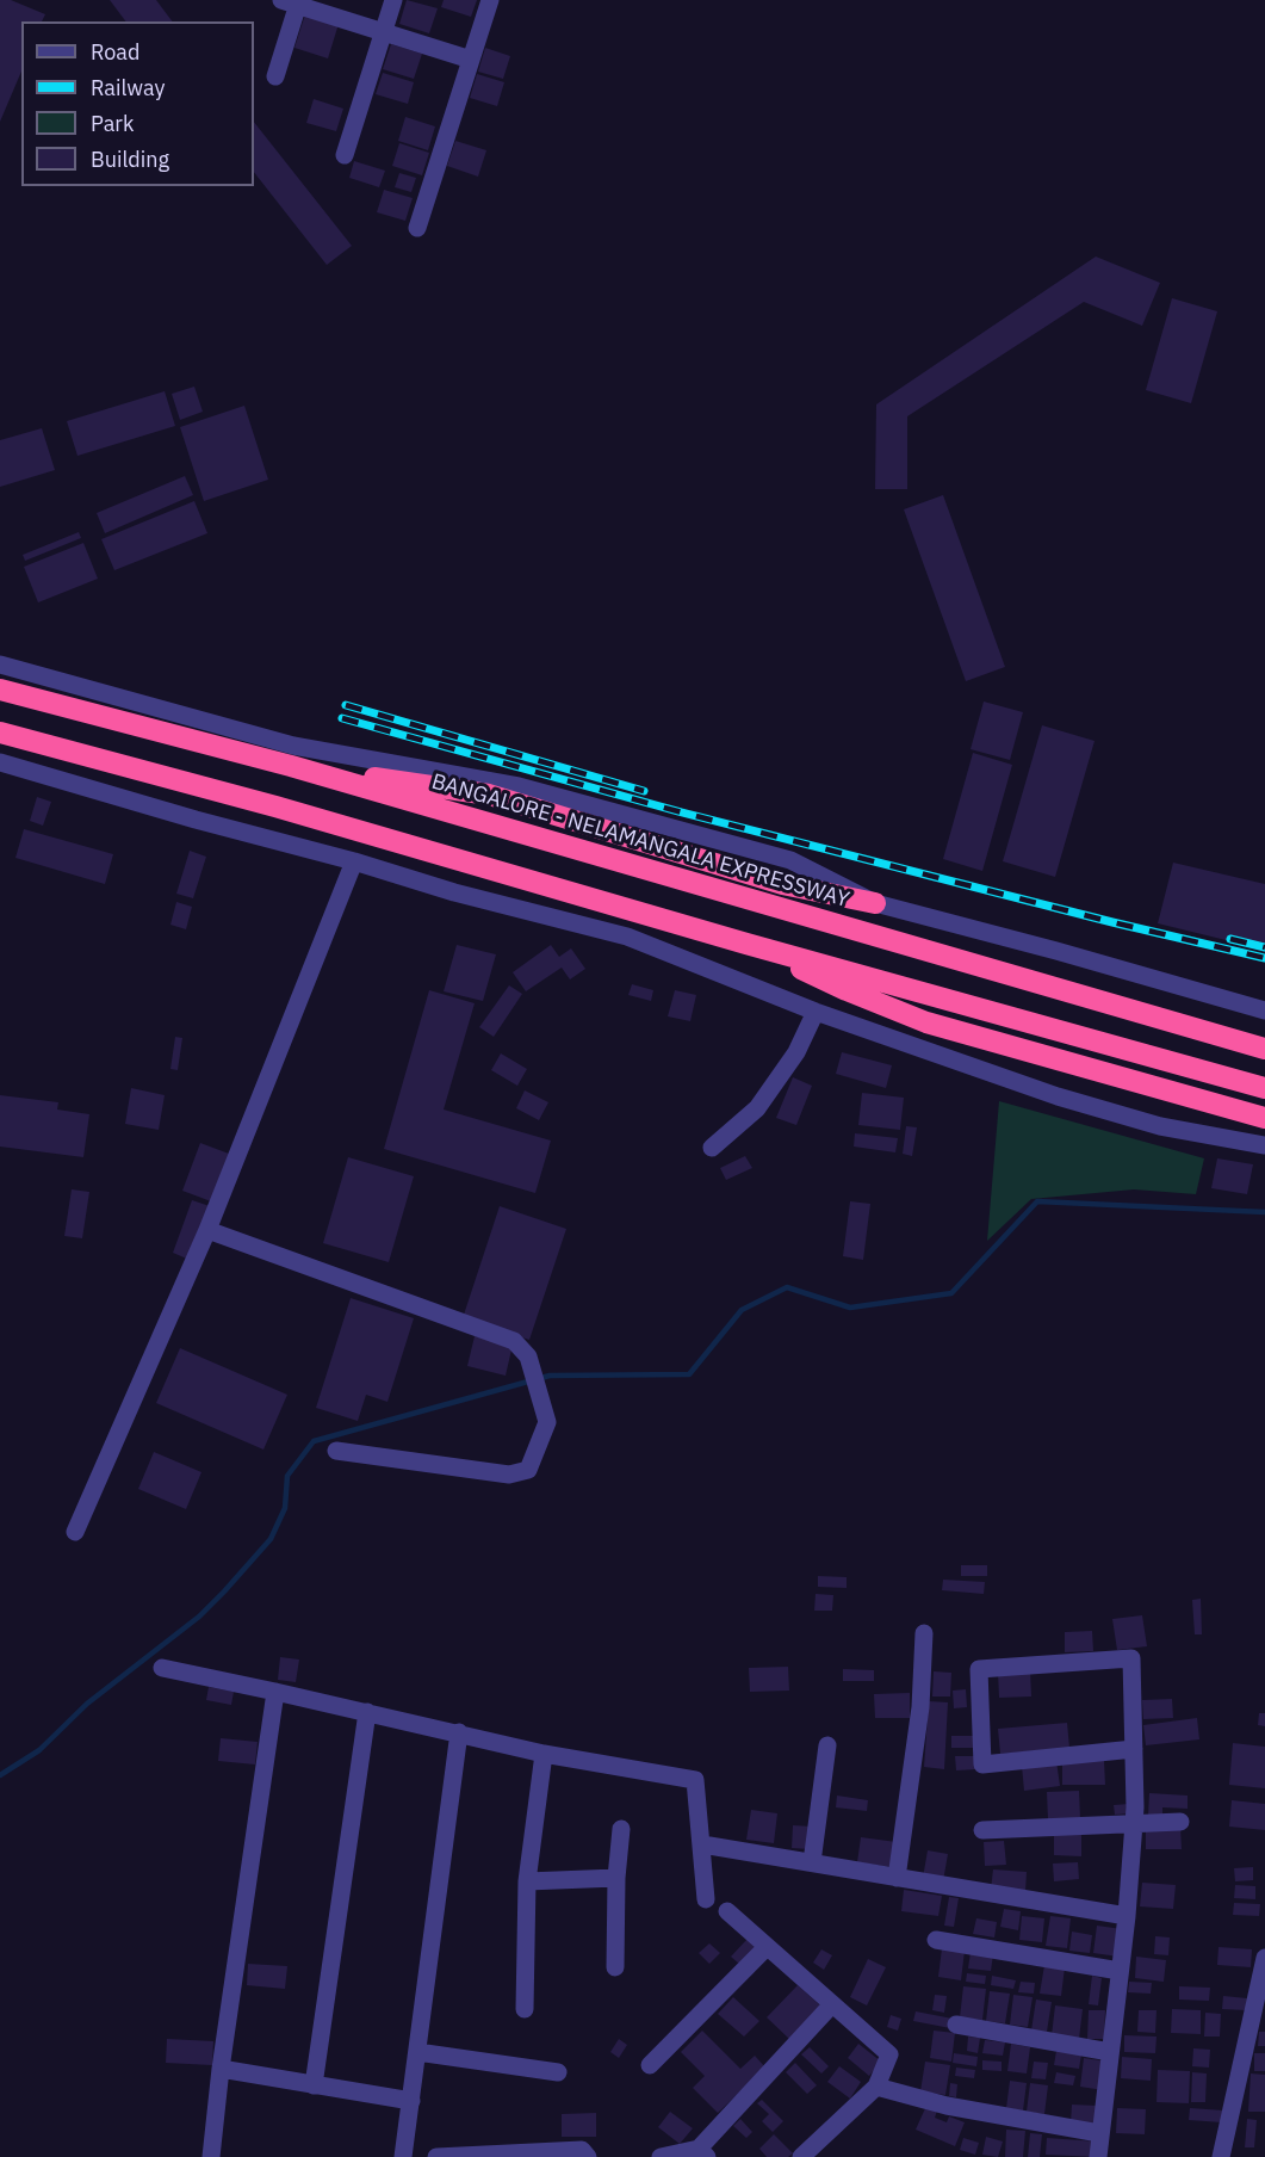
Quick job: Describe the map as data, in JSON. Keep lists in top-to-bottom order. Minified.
{"streets":{"highway":["BANGALORE - NELAMANGALA EXPRESSWAY"]},"legend":["Road","Railway","Park","Building"]}
